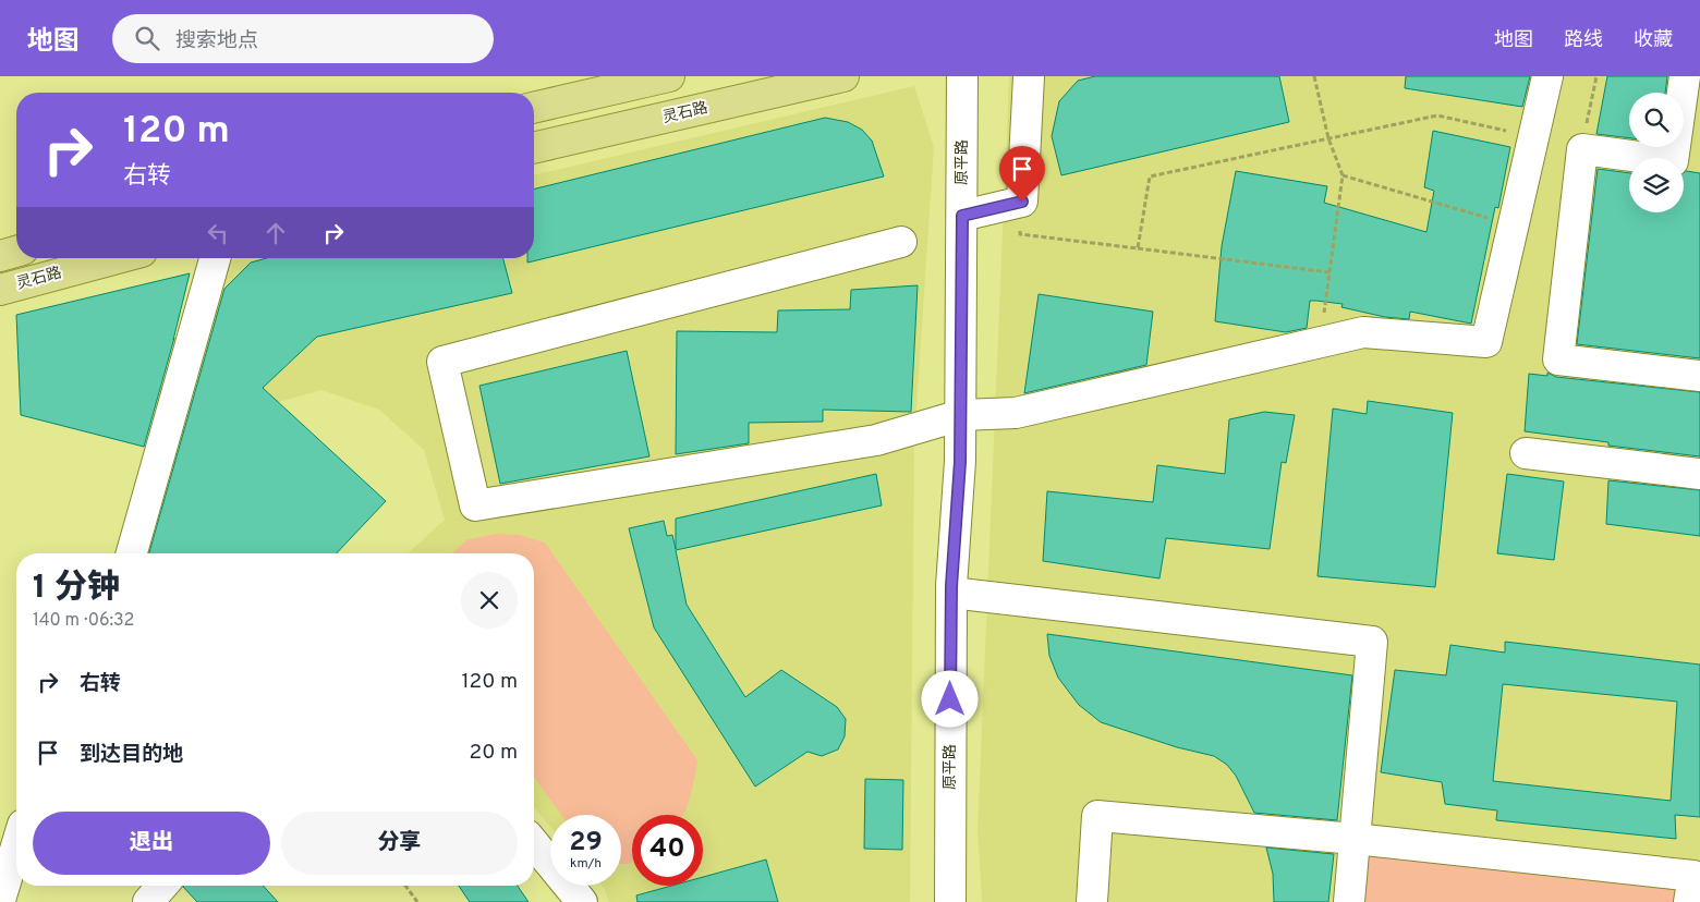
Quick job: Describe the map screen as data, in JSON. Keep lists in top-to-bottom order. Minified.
{"streets":{"main road":["灵石路"],"street":["原平路"]},"page":{"header":"地图","search":"搜索地点","nav":["地图","路线","收藏"],"turn":["120 m","右转"],"heading":["1 分钟","140 m · 06:32"],"list":[{"name":"右转","value":"120 m"},{"name":"到达目的地","value":"20 m"}],"buttons":["退出","分享"],"speed":"29 km/h","limit":"40"}}
